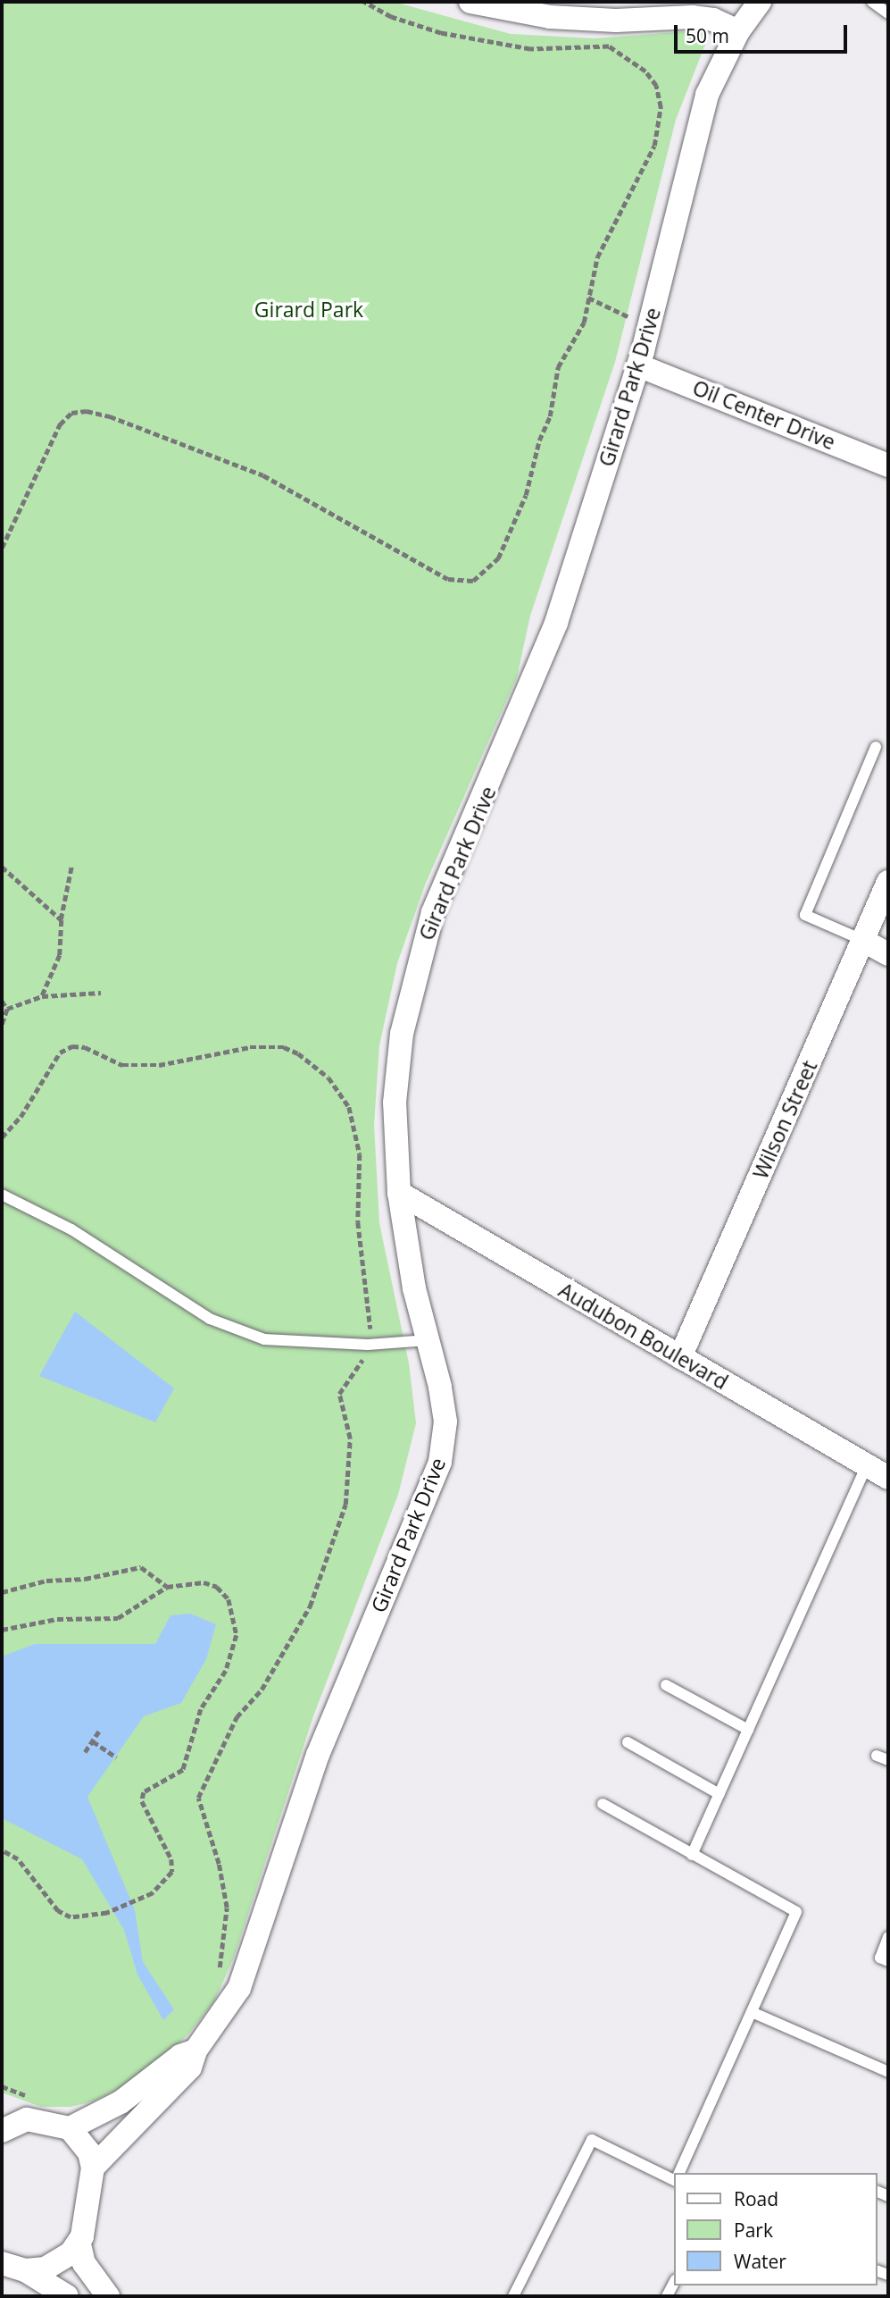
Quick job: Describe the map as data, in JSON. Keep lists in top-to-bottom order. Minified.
{"streets":{"street":["Girard Park Drive","Oil Center Drive","Wilson Street","Audubon Boulevard"]},"crossings":[["Girard Park Drive","Oil Center Drive"],["Girard Park Drive","Audubon Boulevard"],["Wilson Street","Audubon Boulevard"]],"parks":["Girard Park"],"legend":["Road","Park","Water"],"scale_bar":"50 m"}
